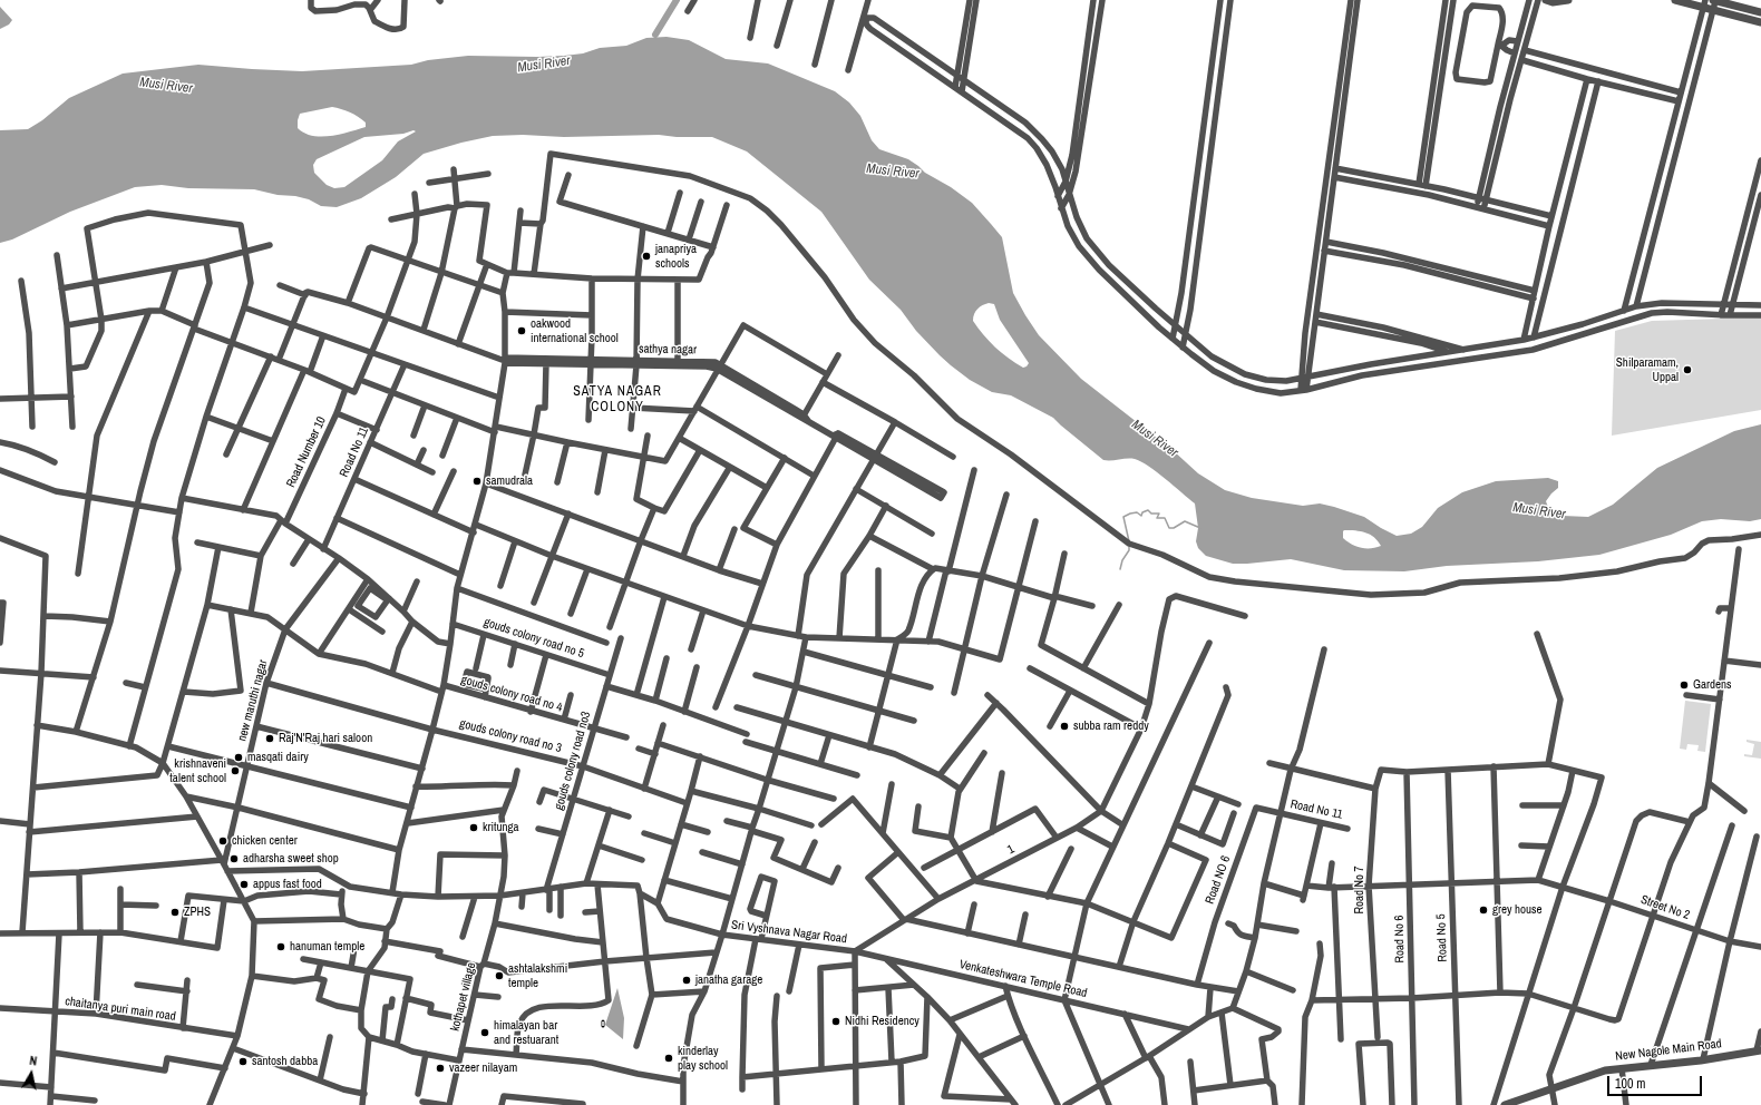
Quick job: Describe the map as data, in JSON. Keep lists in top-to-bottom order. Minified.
{"streets":{"street":["sathya nagar","Road Number 10","Road No 11","gouds colony road no 5","gouds colony road no 4","new maruthi nagar","gouds colony road no 3","gouds colony road no3","1","Road NO 6","Road No 7","Street No 2","Sri Vyshnava Nagar Road","Road No 5","Road No 6","Venkateshwara Temple Road","kothapet village","chaitanya puri main road","New Nagole Main Road"]},"crossings":[["Road No 11","Road NO 6"],["gouds colony road no 5","gouds colony road no3"],["gouds colony road no 4","gouds colony road no3"],["new maruthi nagar","gouds colony road no 3"],["gouds colony road no 3","gouds colony road no3"],["1","Sri Vyshnava Nagar Road"],["1","Venkateshwara Temple Road"],["Road No 7","Street No 2"],["Road No 7","Road No 6"],["Street No 2","Road No 5"],["Street No 2","Road No 6"],["Sri Vyshnava Nagar Road","Venkateshwara Temple Road"]],"districts":["SATYA NAGAR COLONY"],"water":["Musi River"],"places":["janapriya schools","oakwood international school","Shilparamam, Uppal","samudrala","Gardens","subba ram reddy","Raj'N'Raj hari saloon","masqati dairy","krishnaveni talent school","kritunga","chicken center","adharsha sweet shop","appus fast food","grey house","ZPHS","hanuman temple","ashtalakshmi temple","janatha garage","Nidhi Residency","himalayan bar and restuarant","kinderlay play school","santosh dabba","vazeer nilayam"],"scale_bar":"100 m","north":"top"}
